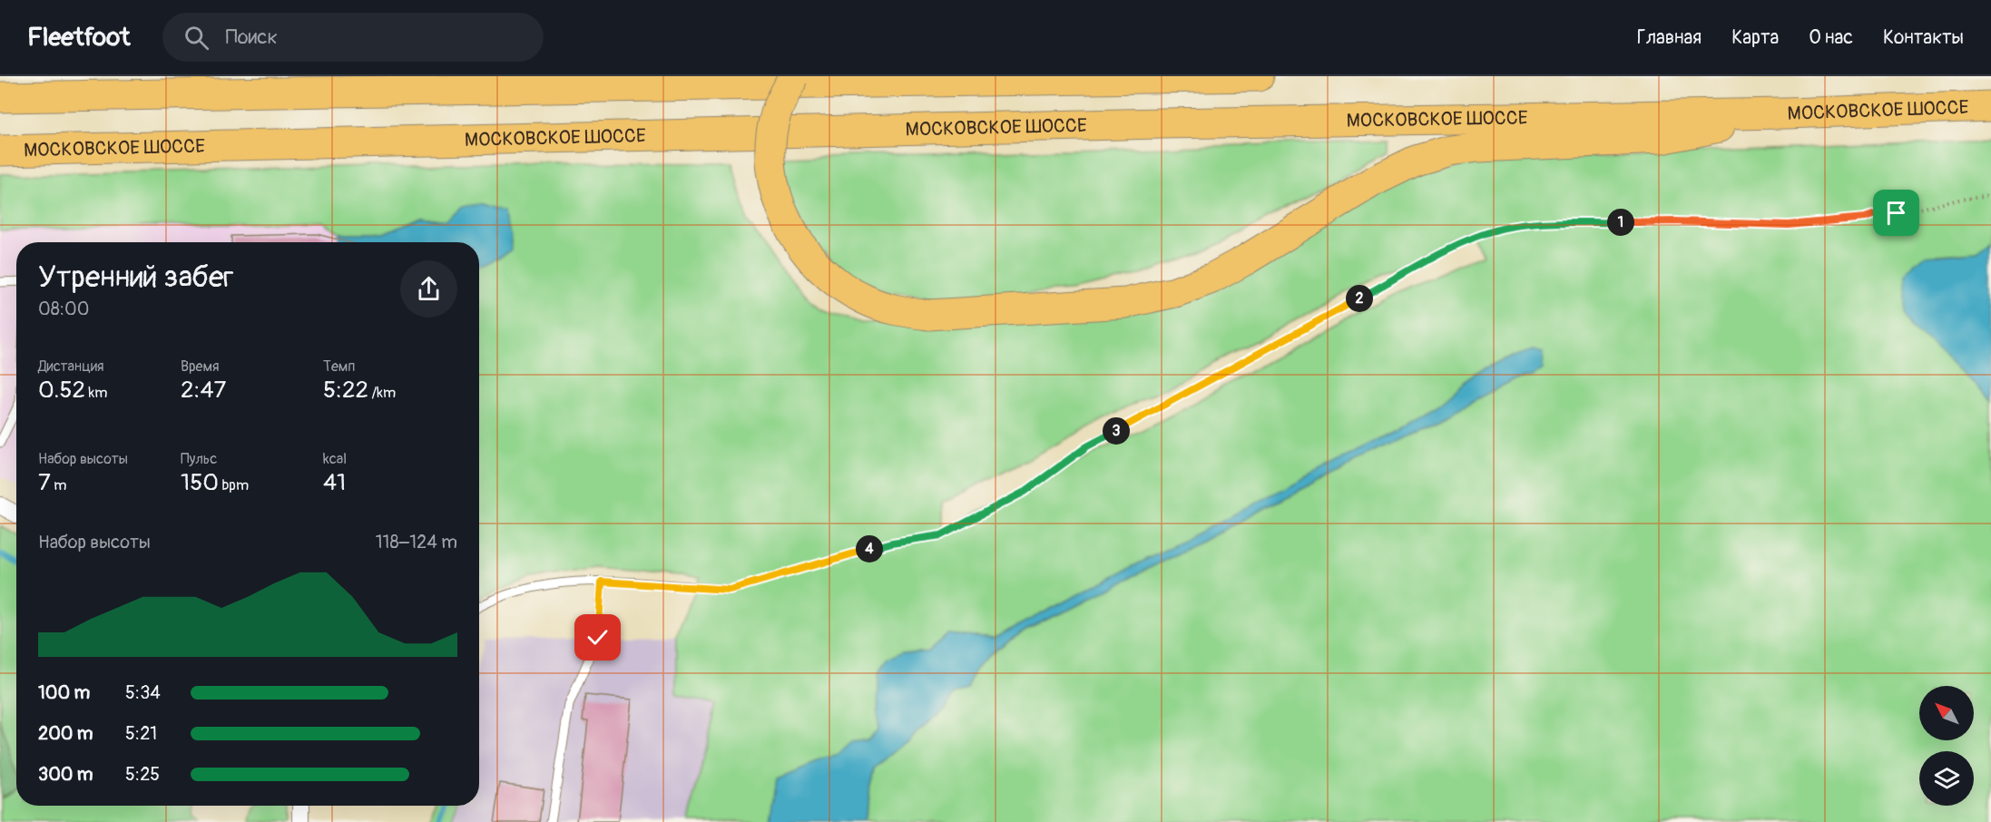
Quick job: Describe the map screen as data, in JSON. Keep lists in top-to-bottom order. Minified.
{"streets":{"highway":["МОСКОВСКОЕ ШОССЕ"]},"north":"top left","page":{"header":"Fleetfoot","search":"Поиск","nav":["Главная","Карта","О нас","Контакты"],"pins":["1","2","3","4"],"heading":["Утренний забег","08:00"],"stats":[["Дистанция","0.52 km"],["Время","2:47"],["Темп","5:22 /km"],["Набор высоты","7 m"],["Пульс","150 bpm"],["kcal","41"]],"chart":["Набор высоты","118–124 m"],"list":[{"name":"100 m","note":"5:34"},{"name":"200 m","note":"5:21"},{"name":"300 m","note":"5:25"}]}}
